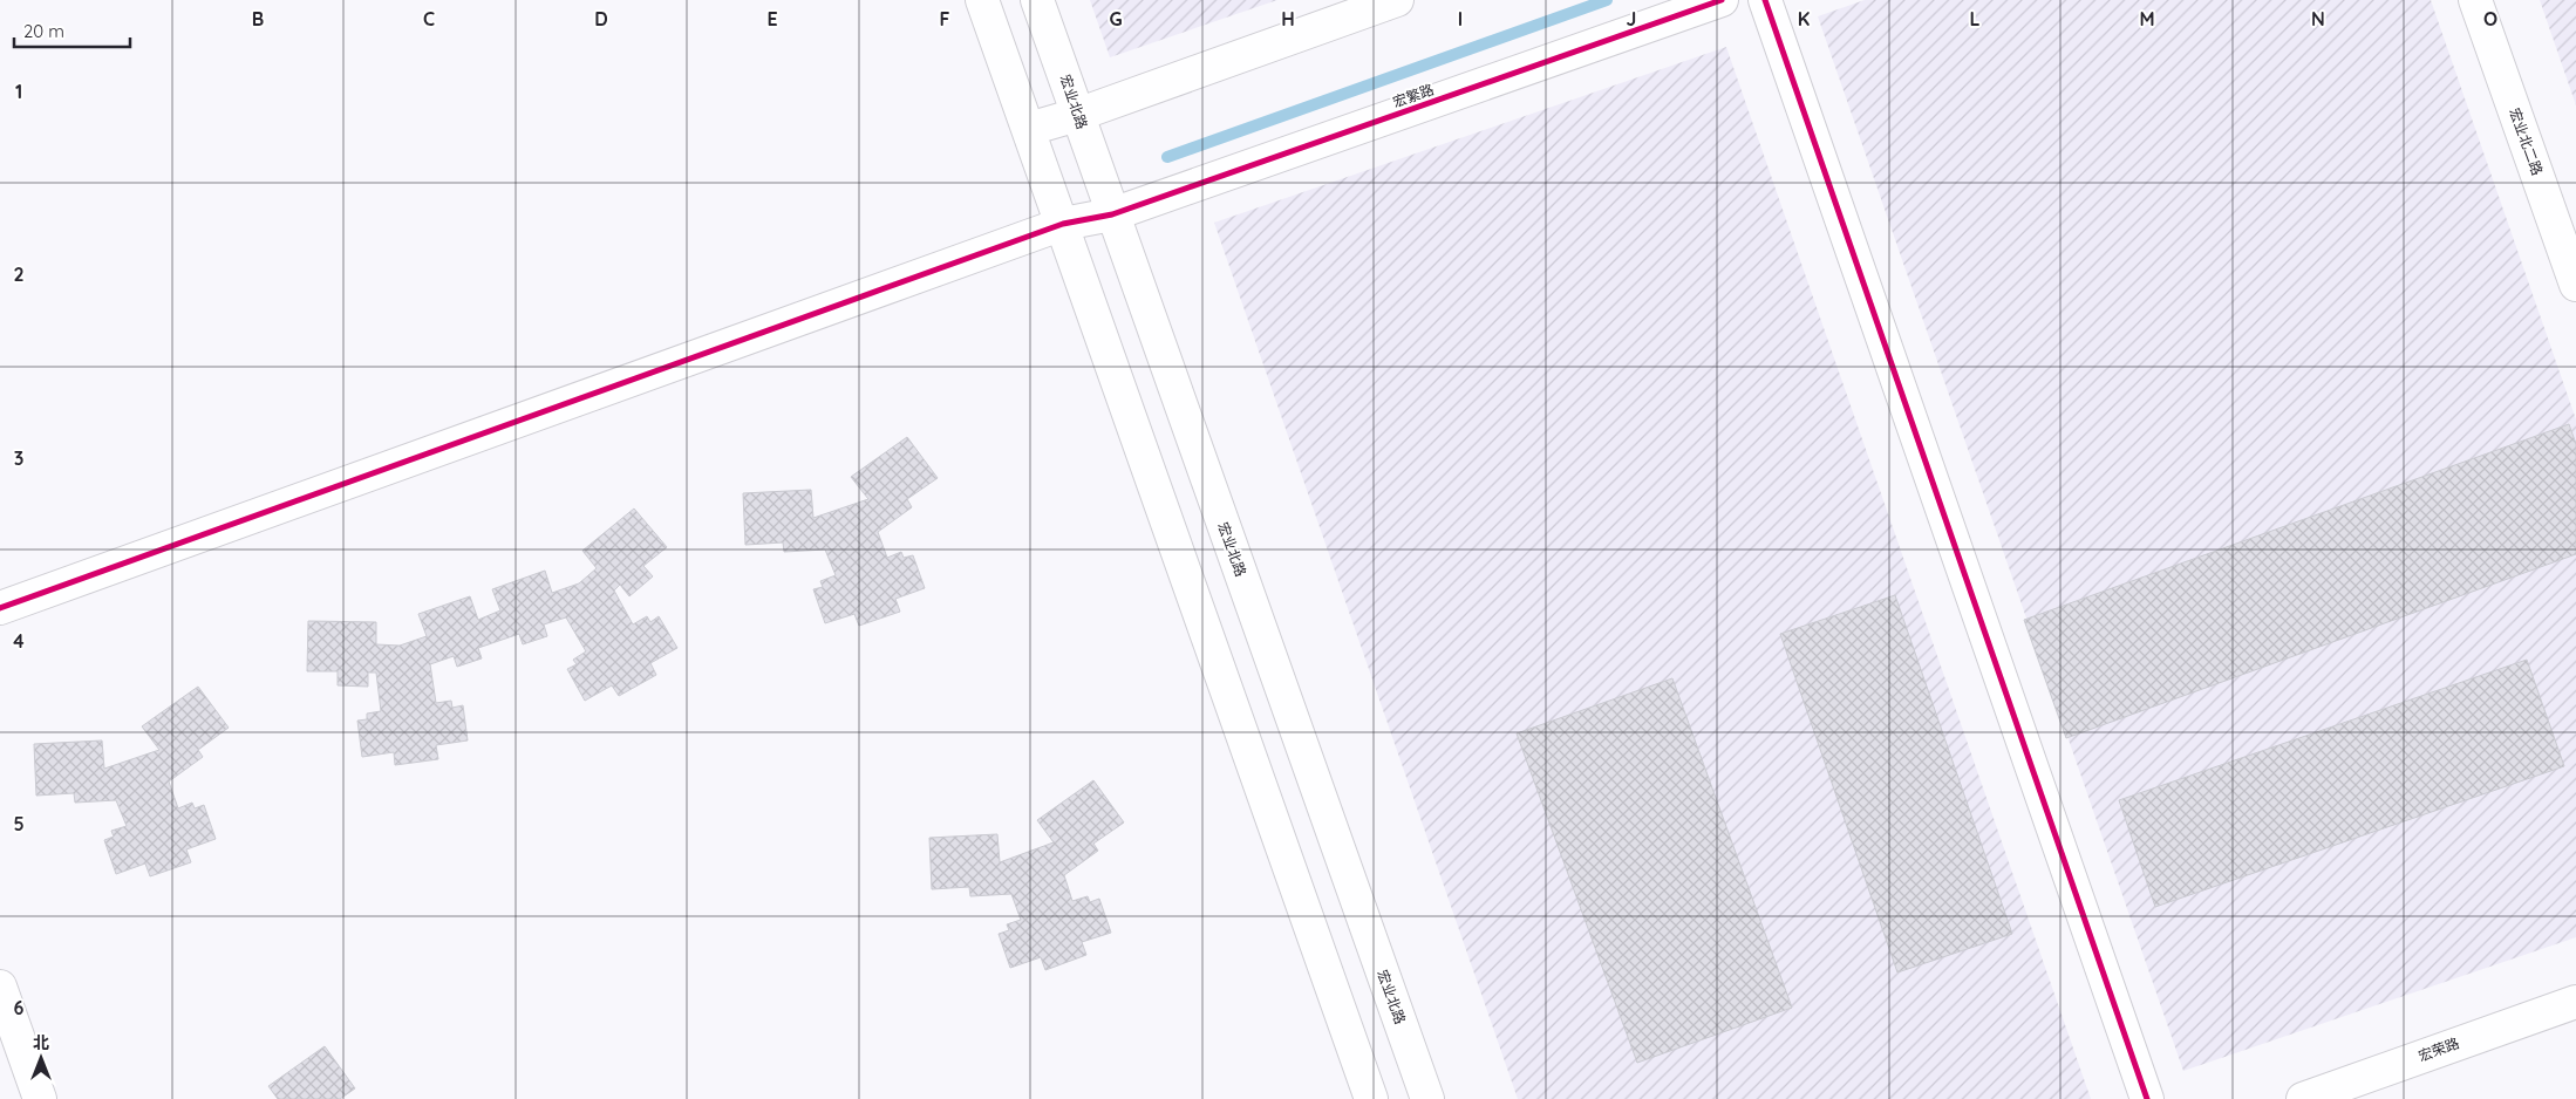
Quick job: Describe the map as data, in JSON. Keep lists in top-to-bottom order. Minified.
{"streets":{"street":["宏繁路","宏业北路","宏业北二路","宏荣路"]},"crossings":[["宏繁路","宏业北路"]],"scale_bar":"20 m","north":"top","grid":{"columns":["B","C","D","E","F","G","H","I","J","K","L","M","N","O"],"rows":["1","2","3","4","5","6"]}}
